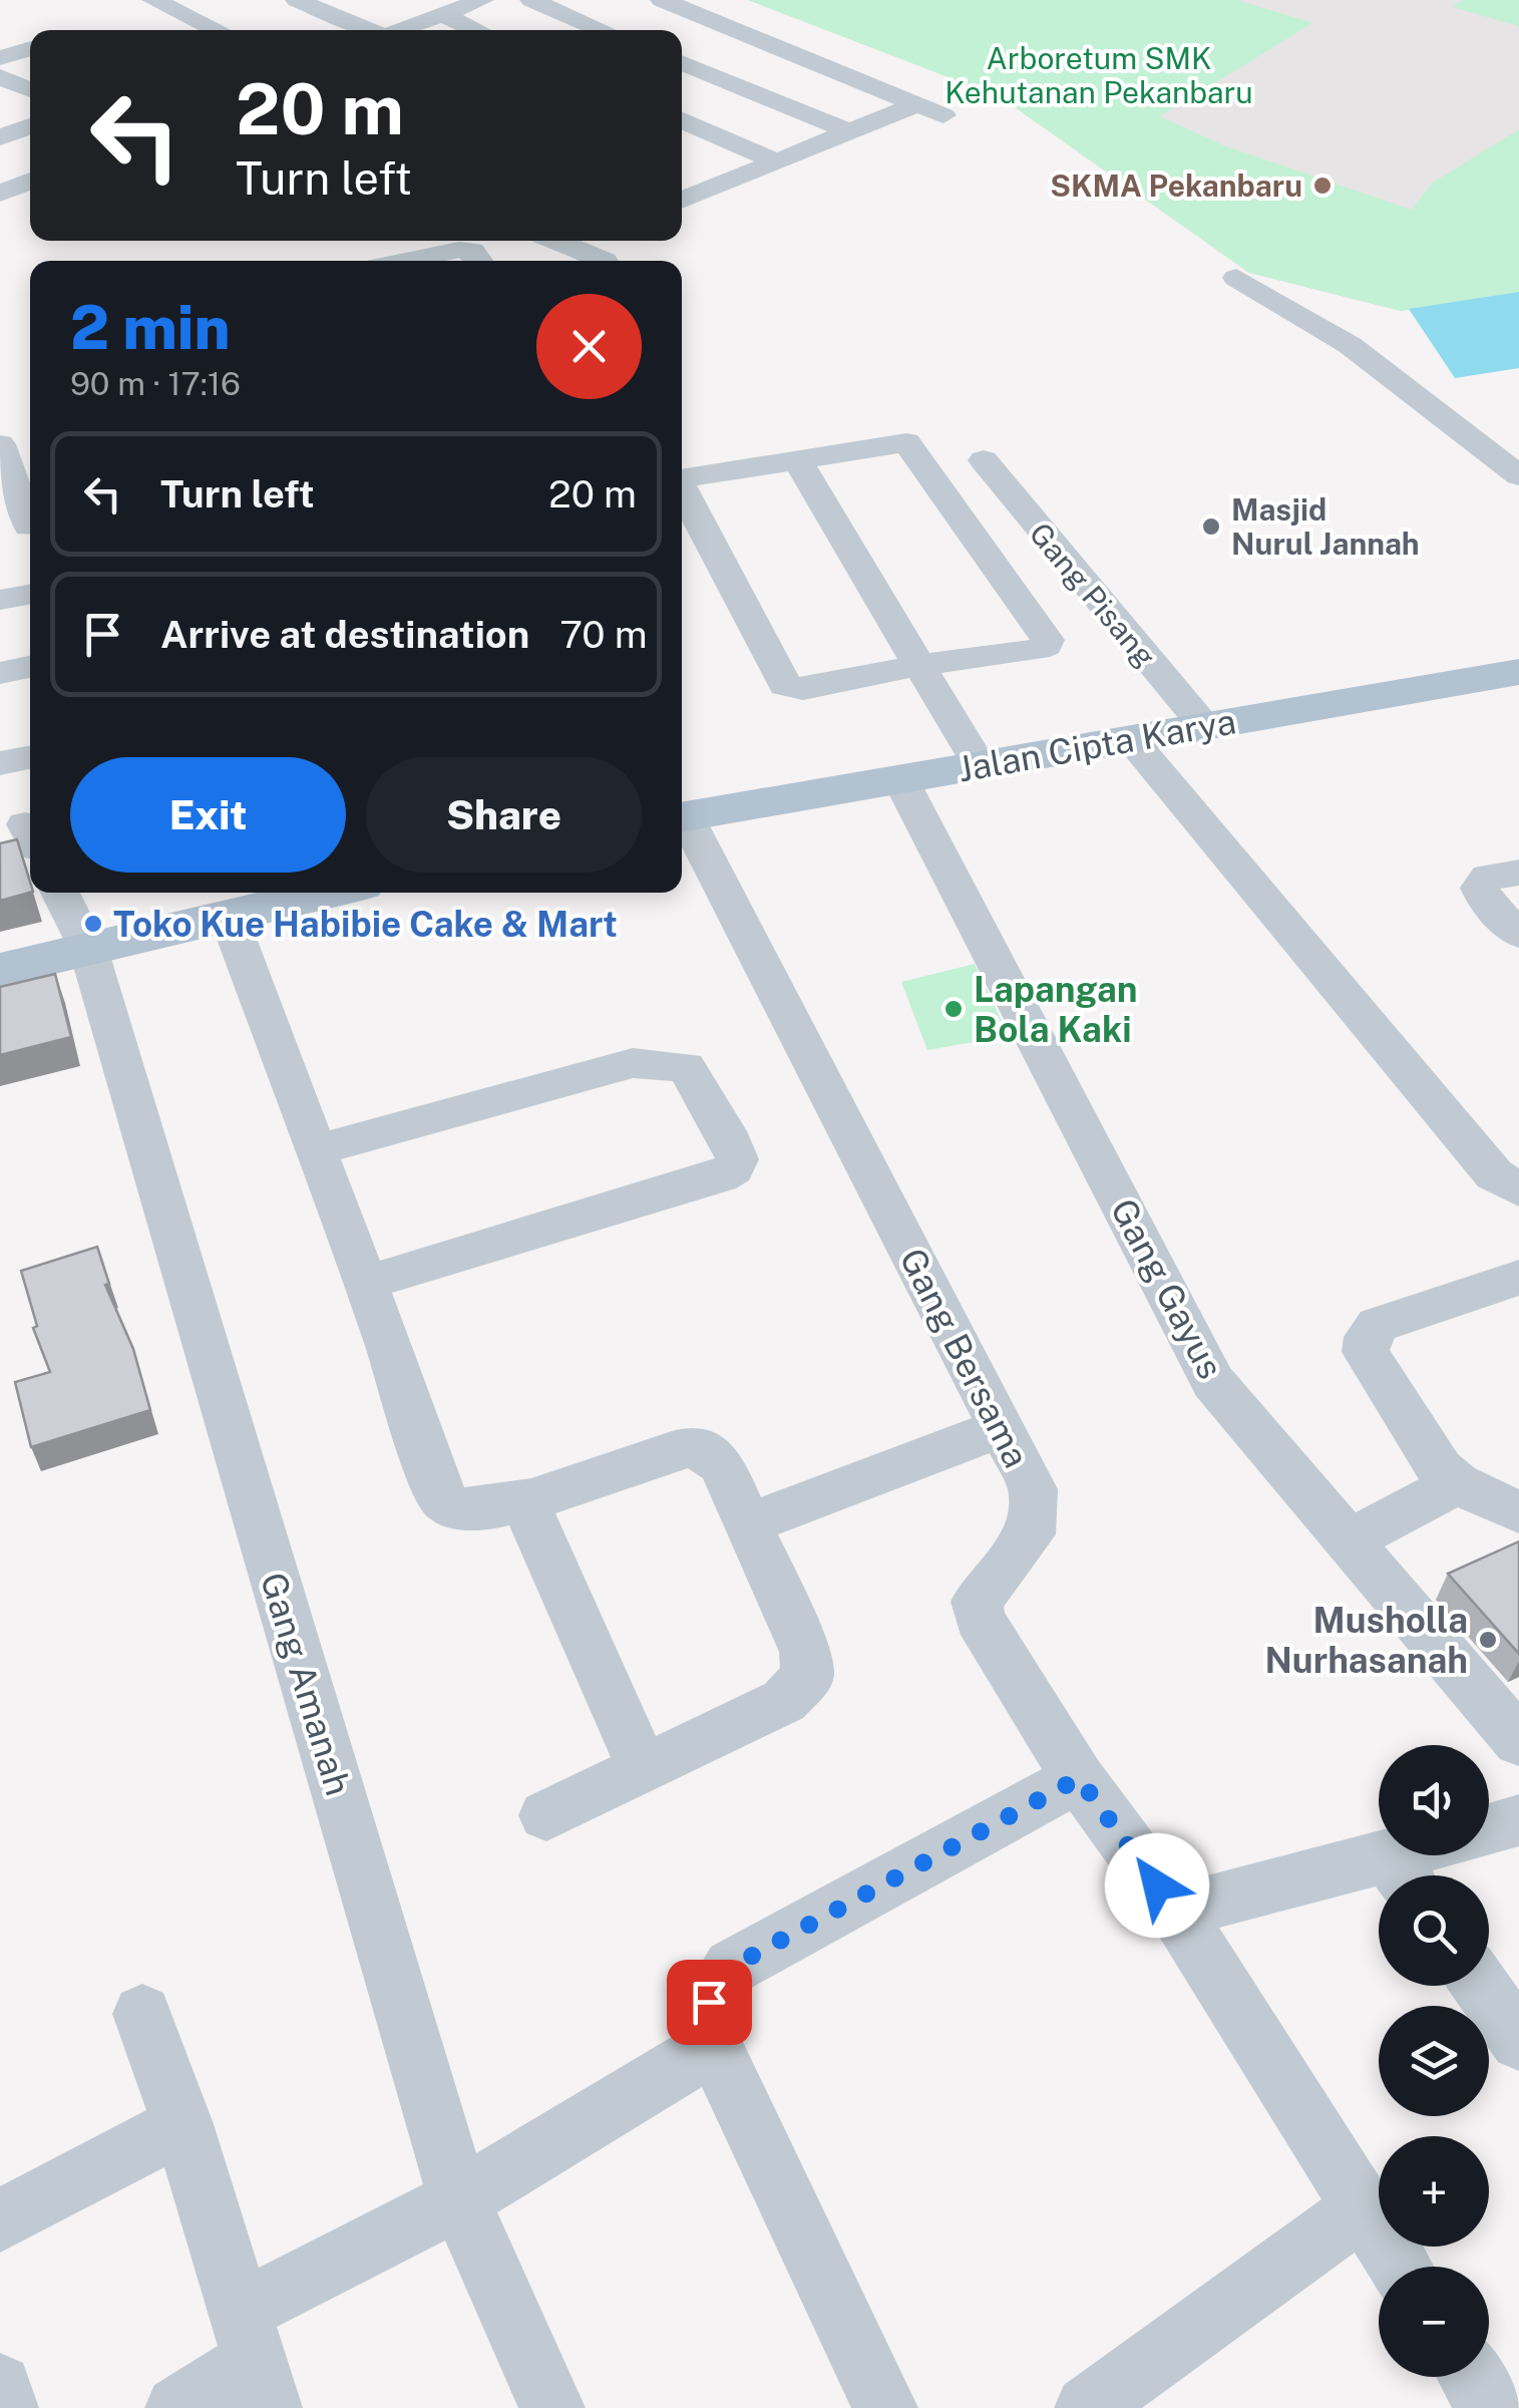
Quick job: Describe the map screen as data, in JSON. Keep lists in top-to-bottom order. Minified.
{"streets":{"main road":["Jalan Cipta Karya"],"street":["Gang Pisang","Gang Gayus","Gang Bersama","Gang Amanah"]},"crossings":[["Gang Pisang","Jalan Cipta Karya"],["Jalan Cipta Karya","Gang Gayus"]],"parks":["Arboretum SMK Kehutanan Pekanbaru"],"places":["SKMA Pekanbaru","Masjid Nurul Jannah","Toko Kue Habibie Cake & Mart","Lapangan Bola Kaki","Musholla Nurhasanah"],"page":{"turn":["20 m","Turn left"],"heading":["2 min","90 m · 17:16"],"list":[{"name":"Turn left","value":"20 m"},{"name":"Arrive at destination","value":"70 m"}],"buttons":["Exit","Share"],"map_buttons":["+","−"]}}
